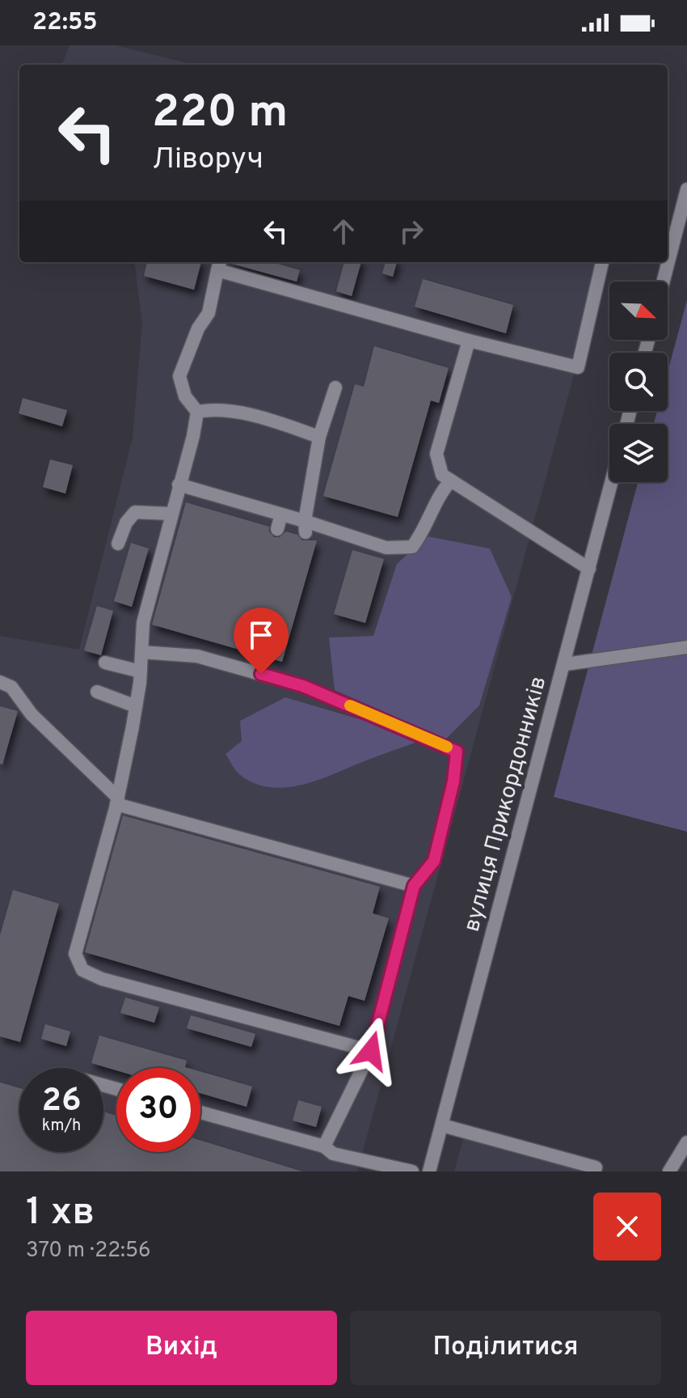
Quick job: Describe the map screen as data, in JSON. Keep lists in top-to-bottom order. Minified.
{"streets":{"street":["вулиця Прикордонників"]},"north":"bottom right","page":{"status":"22:55","turn":["220 m","Ліворуч"],"speed":"26 km/h","limit":"30","heading":["1 хв","370 m · 22:56"],"buttons":["Вихід","Поділитися"]}}
